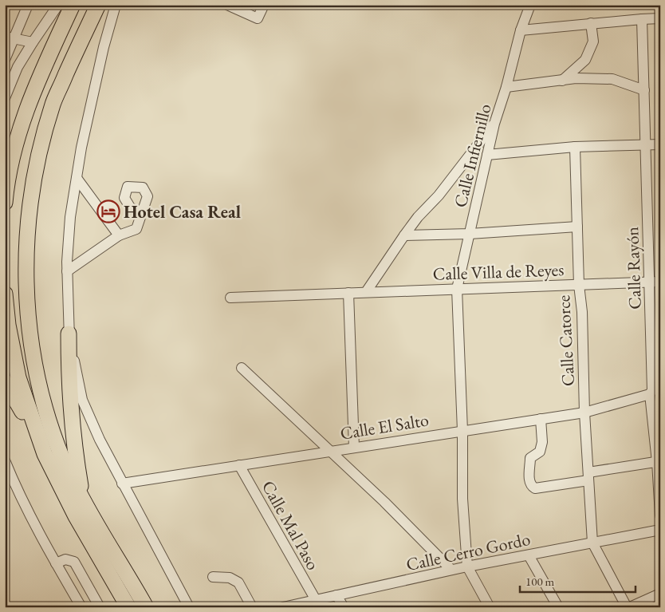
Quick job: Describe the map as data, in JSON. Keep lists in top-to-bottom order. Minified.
{"streets":{"street":["Calle Infiernillo","Calle Rayón","Calle Villa de Reyes","Calle Catorce","Calle El Salto","Calle Mal Paso","Calle Cerro Gordo"]},"crossings":[["Calle Infiernillo","Calle Villa de Reyes"],["Calle Infiernillo","Calle El Salto"],["Calle Infiernillo","Calle Cerro Gordo"],["Calle Rayón","Calle Villa de Reyes"],["Calle Rayón","Calle El Salto"],["Calle Villa de Reyes","Calle Catorce"],["Calle Catorce","Calle El Salto"],["Calle Catorce","Calle Cerro Gordo"],["Calle El Salto","Calle Mal Paso"],["Calle Mal Paso","Calle Cerro Gordo"]],"places":{"hotel":["Hotel Casa Real"]},"scale_bar":"100 m"}
